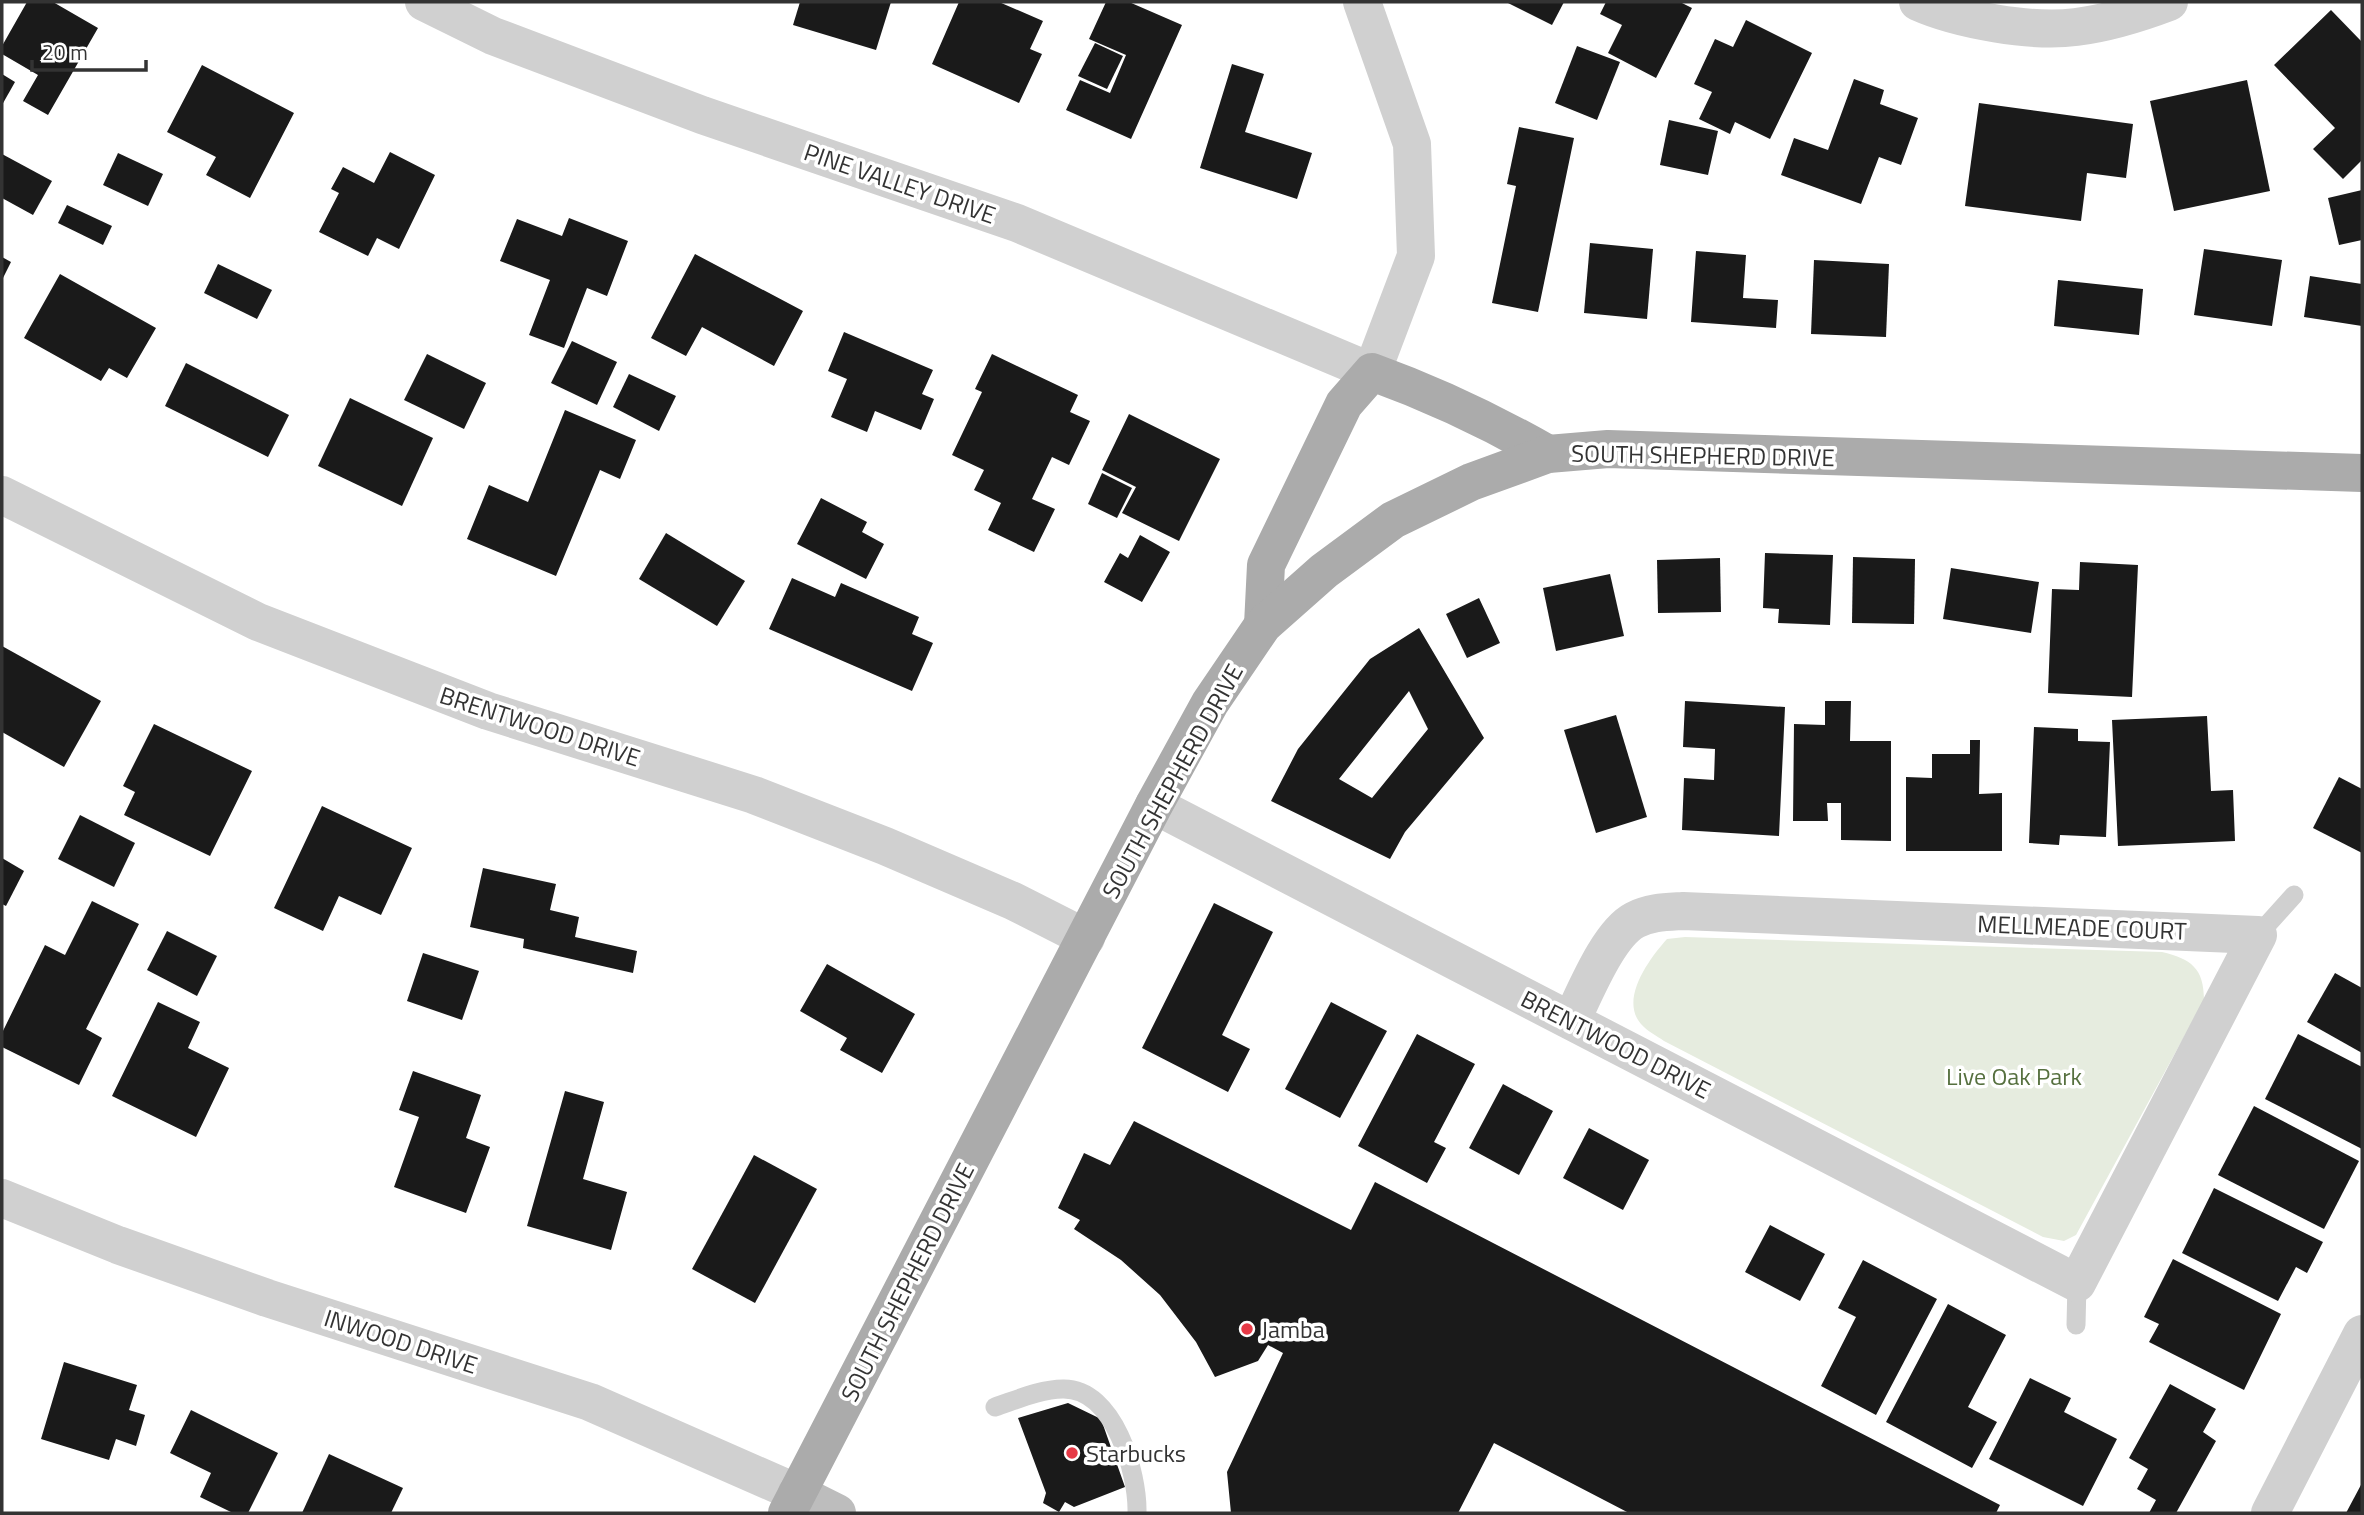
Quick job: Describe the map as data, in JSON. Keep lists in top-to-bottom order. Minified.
{"streets":{"main road":["SOUTH SHEPHERD DRIVE"],"street":["PINE VALLEY DRIVE","BRENTWOOD DRIVE","MELLMEADE COURT","INWOOD DRIVE"]},"crossings":[["SOUTH SHEPHERD DRIVE","BRENTWOOD DRIVE"],["SOUTH SHEPHERD DRIVE","INWOOD DRIVE"],["BRENTWOOD DRIVE","MELLMEADE COURT"]],"parks":["Live Oak Park"],"places":["Jamba","Starbucks"],"scale_bar":"20 m"}
